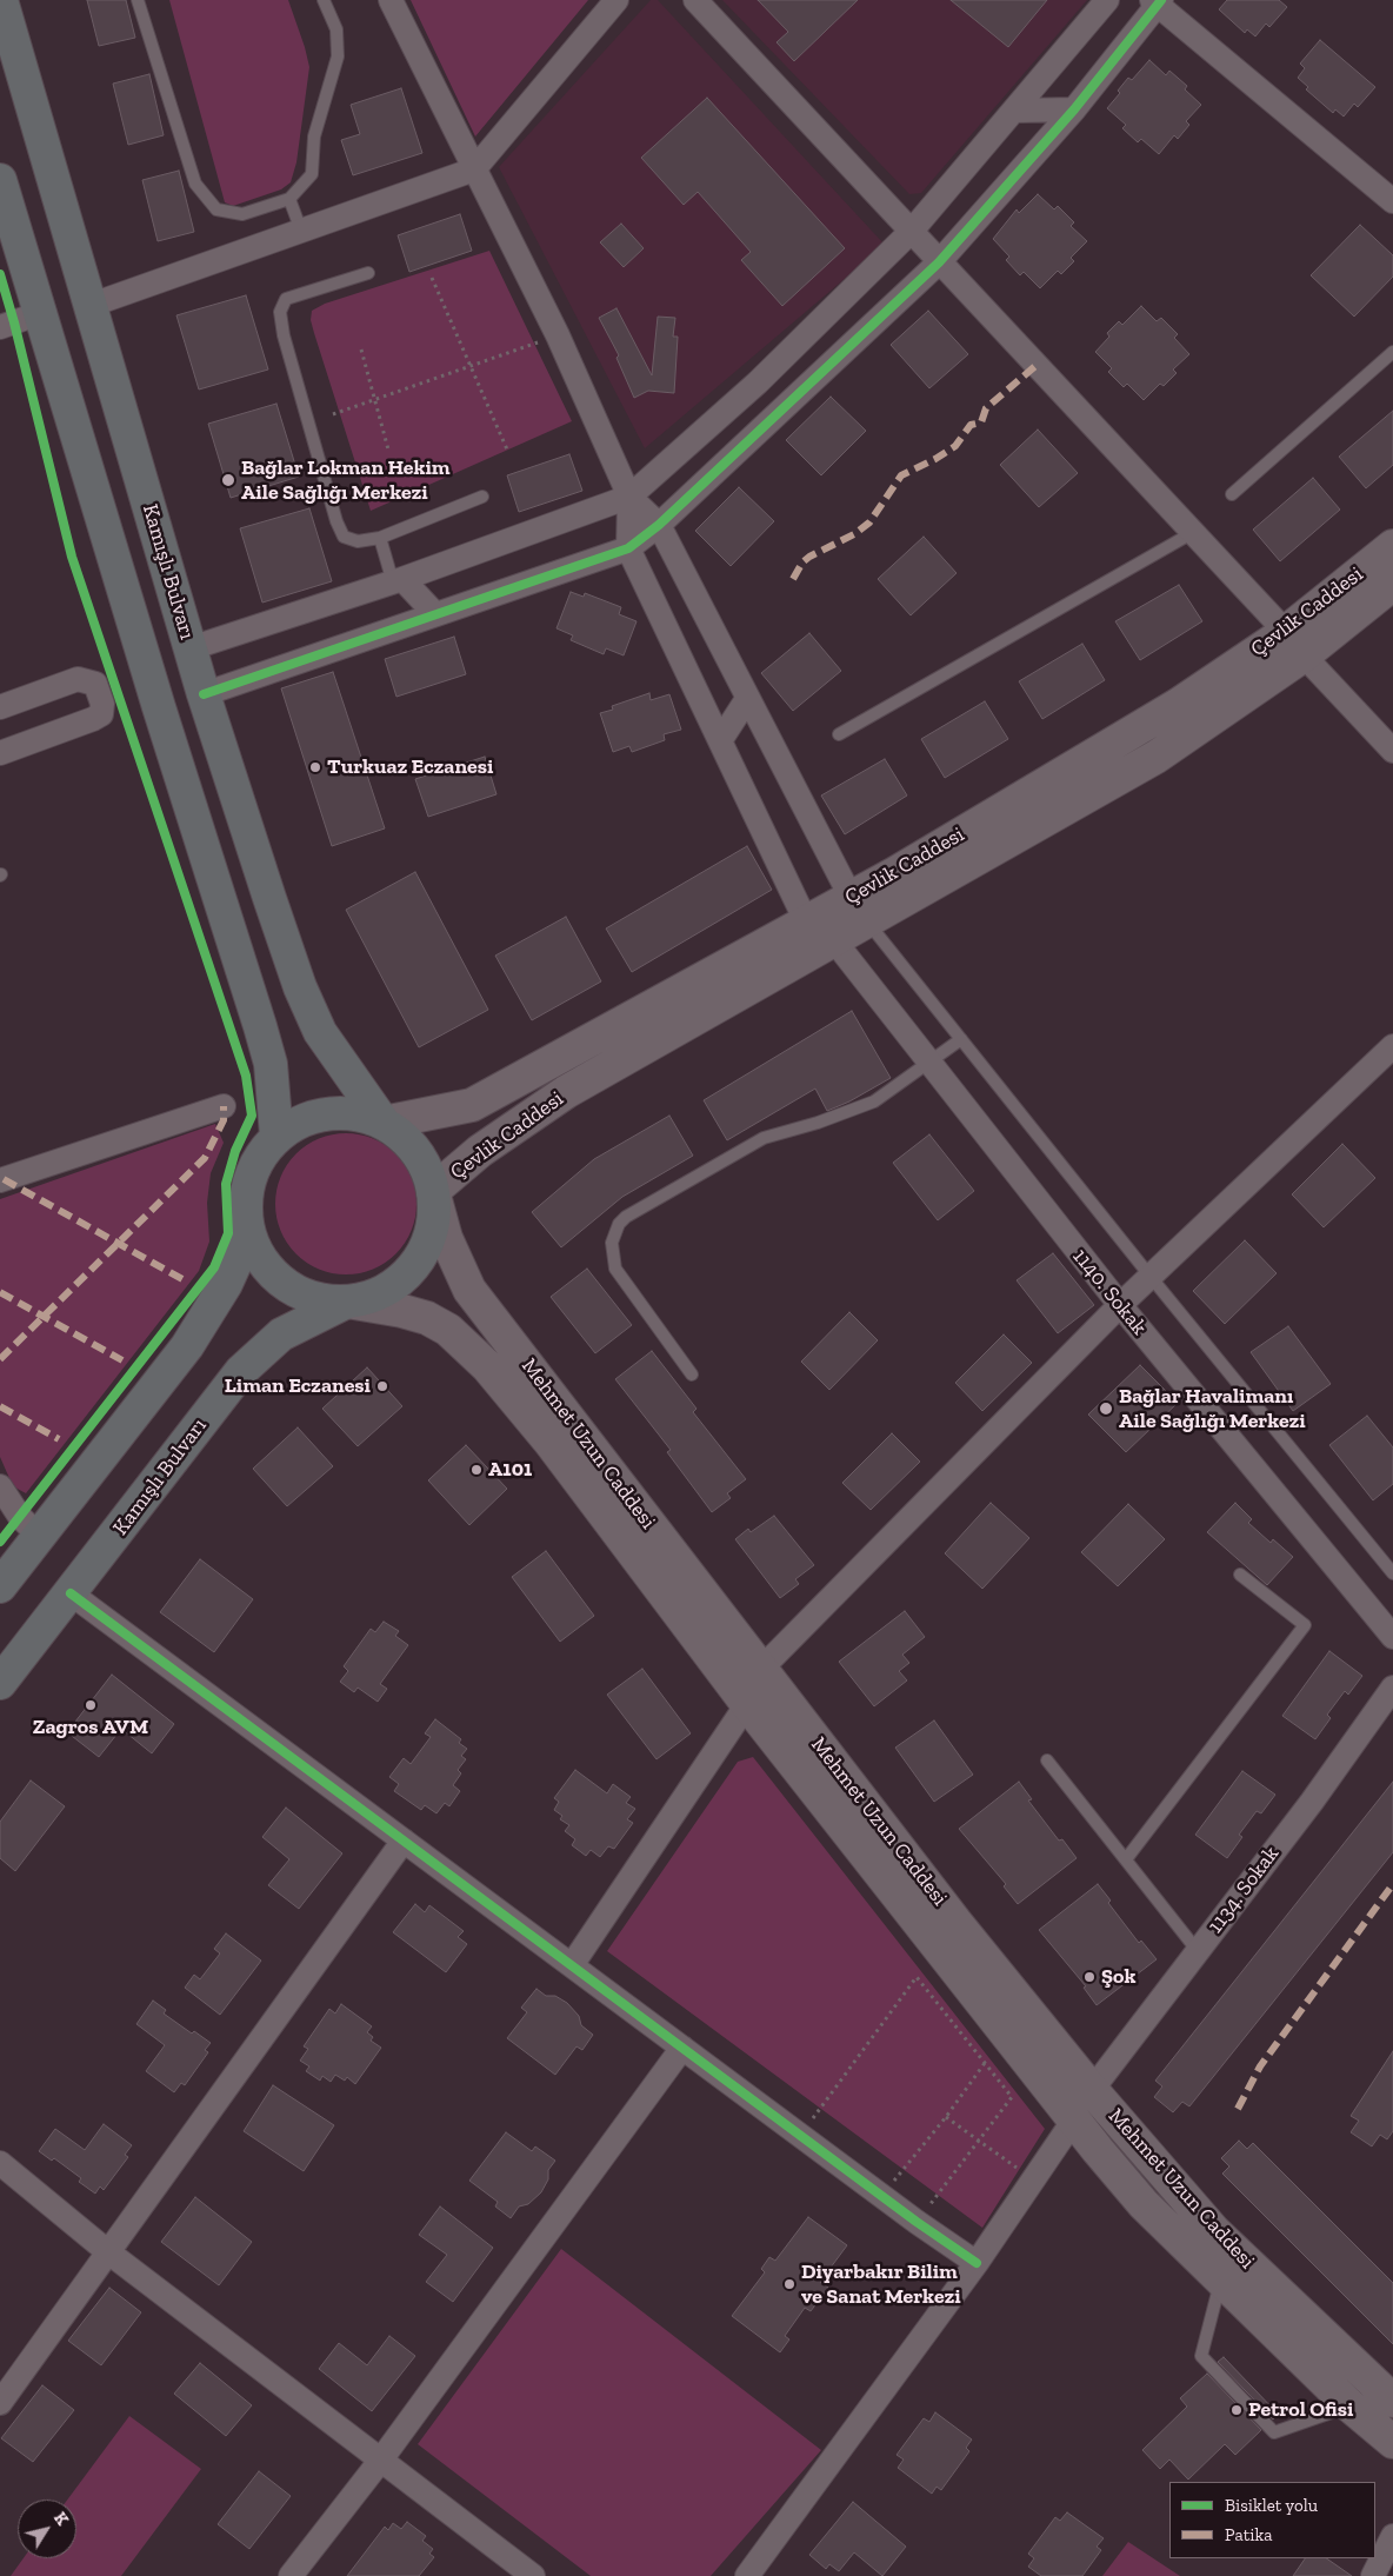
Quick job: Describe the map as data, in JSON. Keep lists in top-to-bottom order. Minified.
{"streets":{"highway":["Kamışlı Bulvarı"],"main road":["Çevlik Caddesi","Mehmet Uzun Caddesi"],"street":["1140. Sokak","1134. Sokak"]},"crossings":[["Kamışlı Bulvarı","Çevlik Caddesi"],["Kamışlı Bulvarı","Mehmet Uzun Caddesi"],["Çevlik Caddesi","1140. Sokak"],["Çevlik Caddesi","Mehmet Uzun Caddesi"],["Mehmet Uzun Caddesi","1134. Sokak"]],"places":["Bağlar Lokman Hekim Aile Sağlığı Merkezi","Turkuaz Eczanesi","Liman Eczanesi","Bağlar Havalimanı Aile Sağlığı Merkezi","A101","Zagros AVM","Şok","Diyarbakır Bilim ve Sanat Merkezi","Petrol Ofisi"],"legend":["Bisiklet yolu","Patika"],"north":"top right"}
